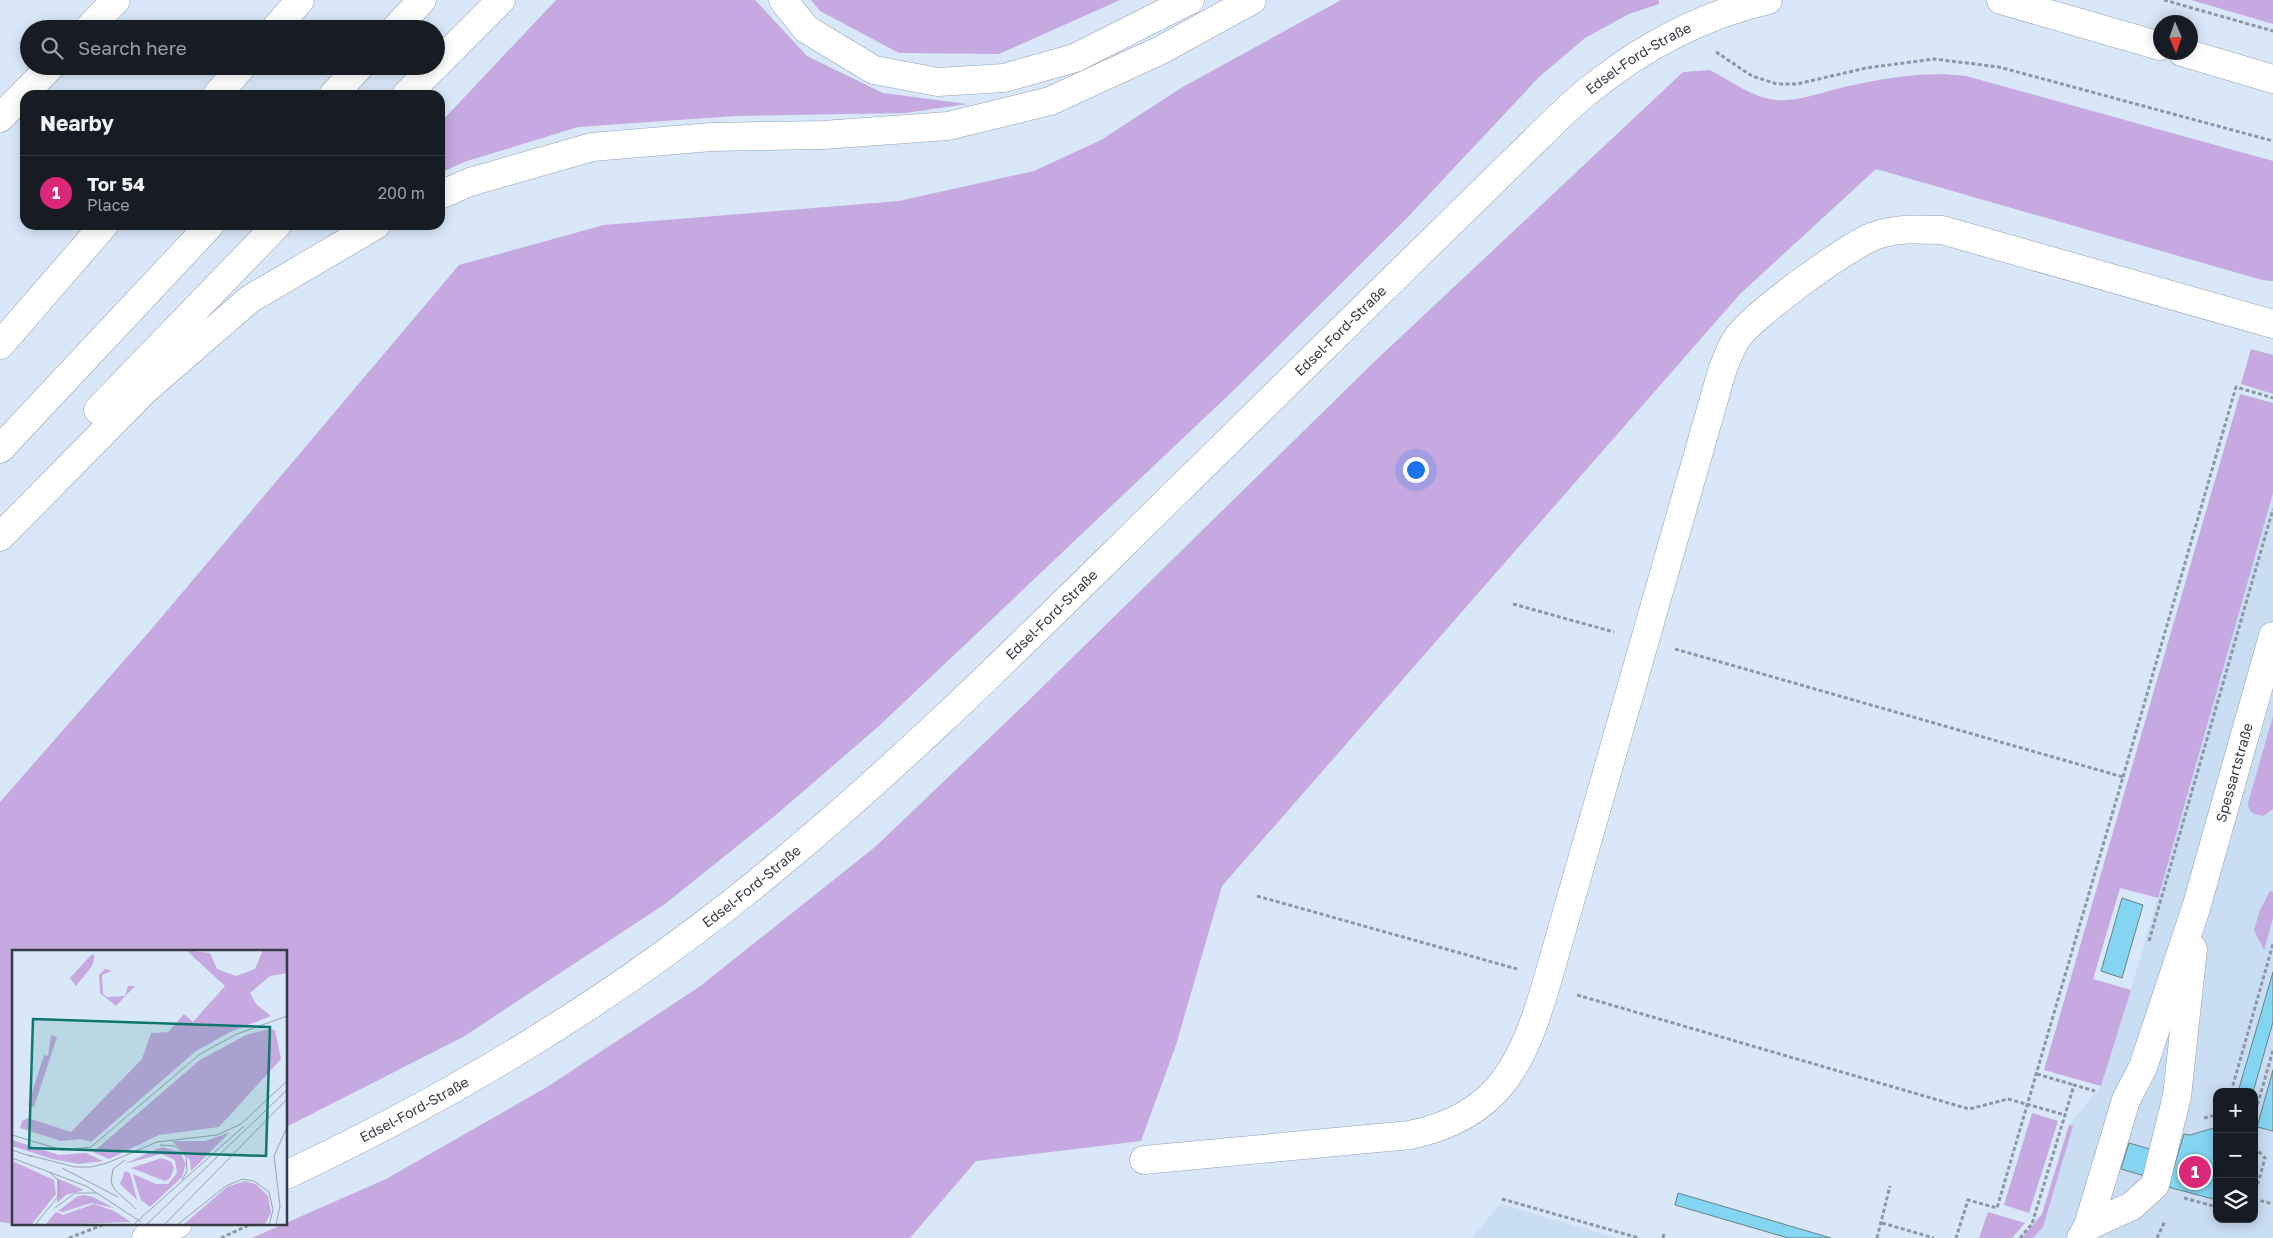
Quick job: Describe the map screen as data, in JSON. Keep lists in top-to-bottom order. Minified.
{"streets":{"main road":["Edsel-Ford-Straße","Spessartstraße"]},"north":"bottom","page":{"search":"Search here","heading":"Nearby","list":[{"mark":"1","name":"Tor 54","note":"Place","value":"200 m"}],"map_buttons":["+","−"],"pins":"1"}}
